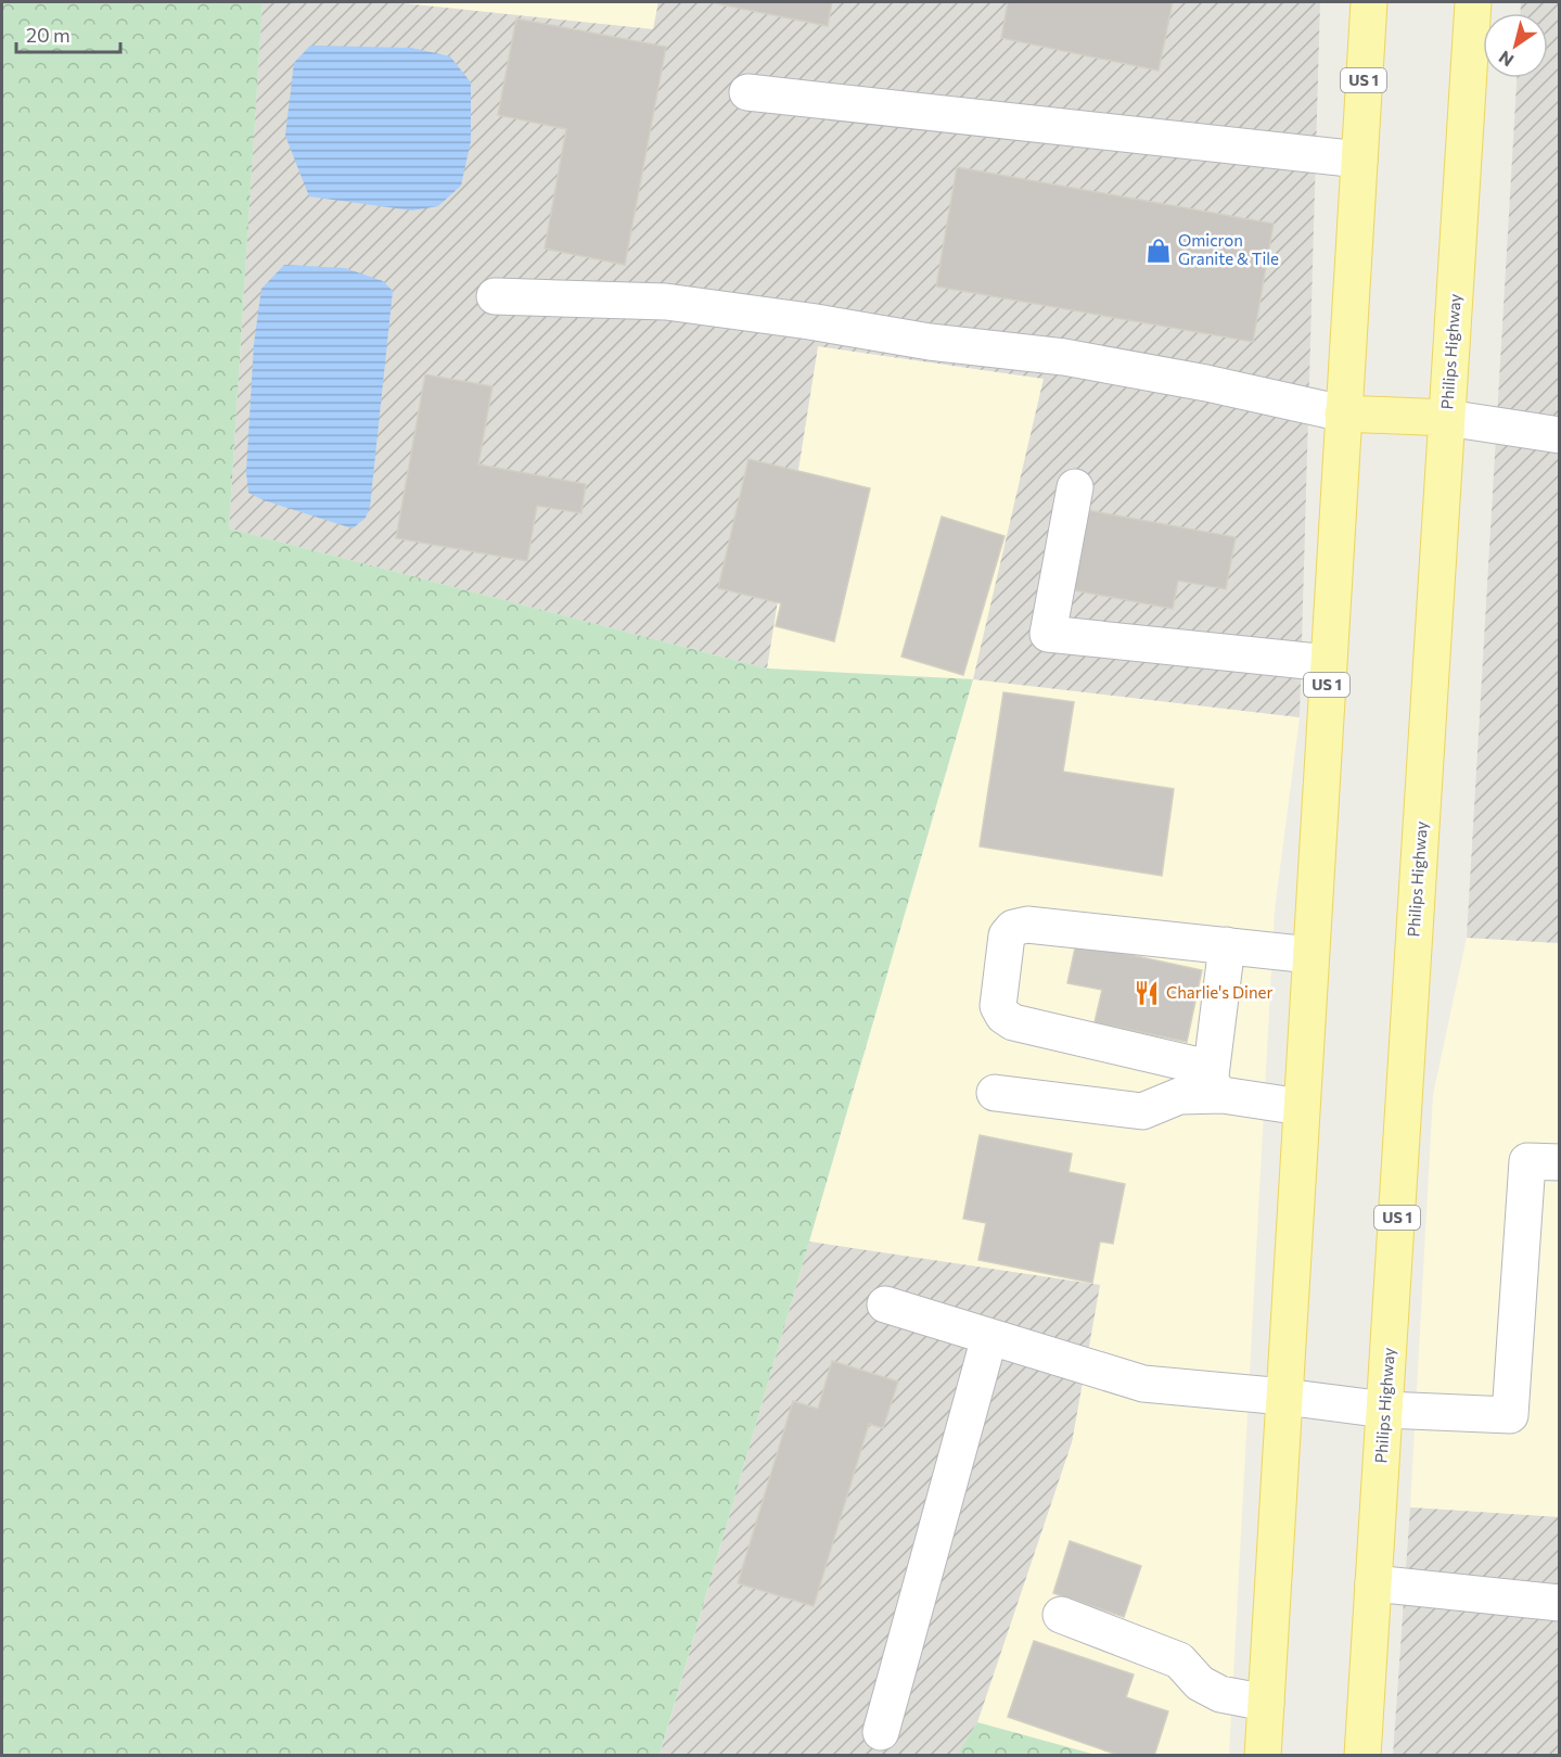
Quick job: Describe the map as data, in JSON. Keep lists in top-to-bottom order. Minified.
{"streets":{"main road":["US 1","Philips Highway"]},"places":{"shop":["Omicron Granite & Tile"],"restaurant":["Charlie's Diner"]},"scale_bar":"20 m","north":"bottom left"}
